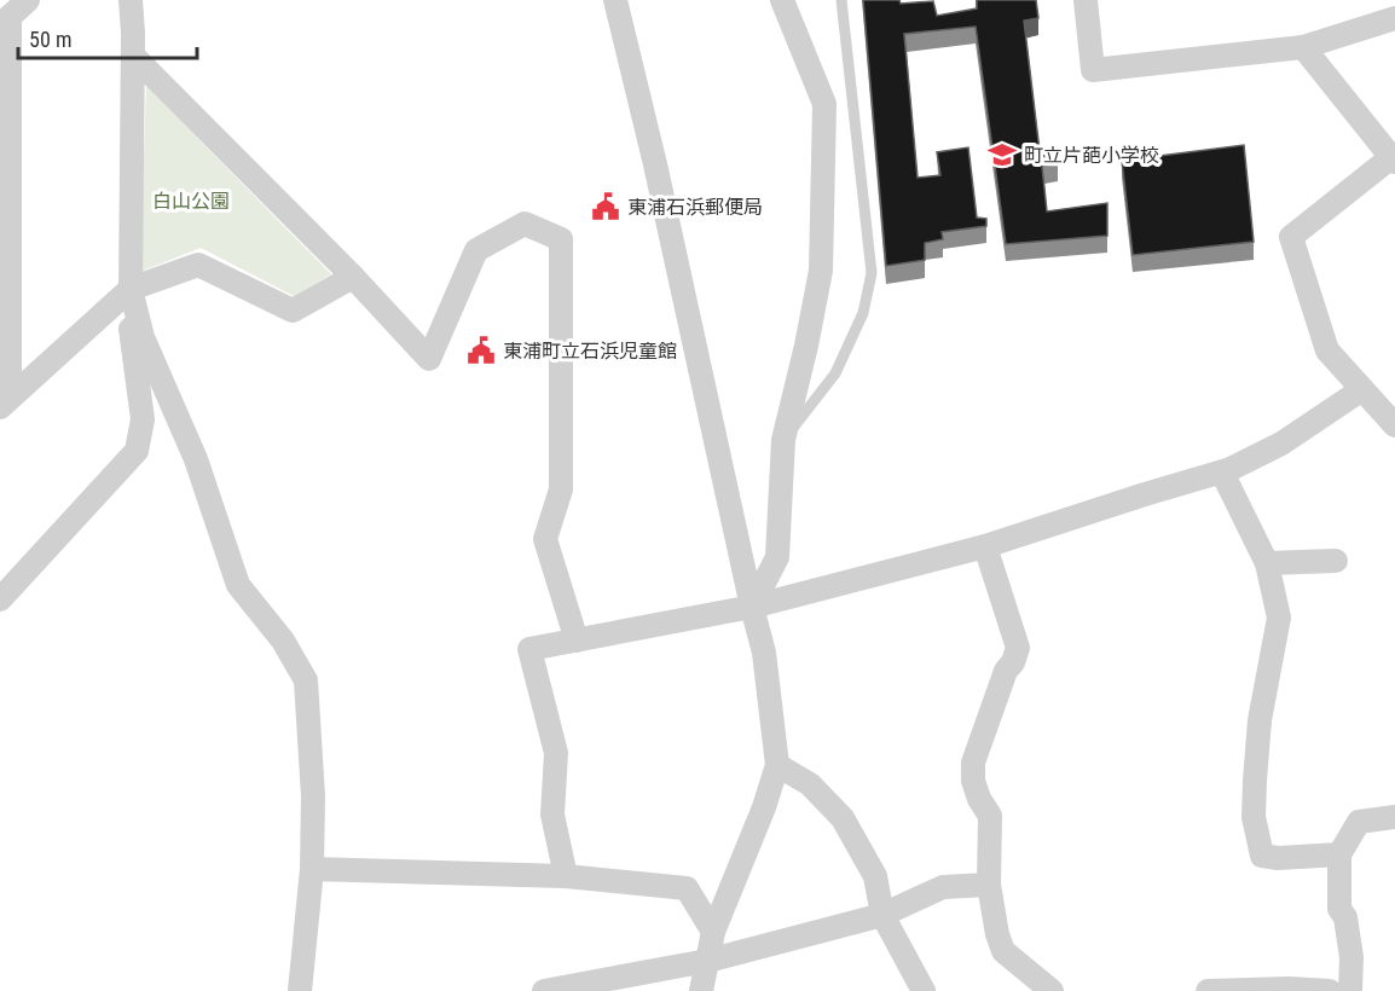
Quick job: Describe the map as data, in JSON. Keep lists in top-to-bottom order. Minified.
{"parks":["白山公園"],"places":{"school or university":["町立片葩小学校"],"public building":["東浦石浜郵便局","東浦町立石浜児童館"]},"scale_bar":"50 m"}
